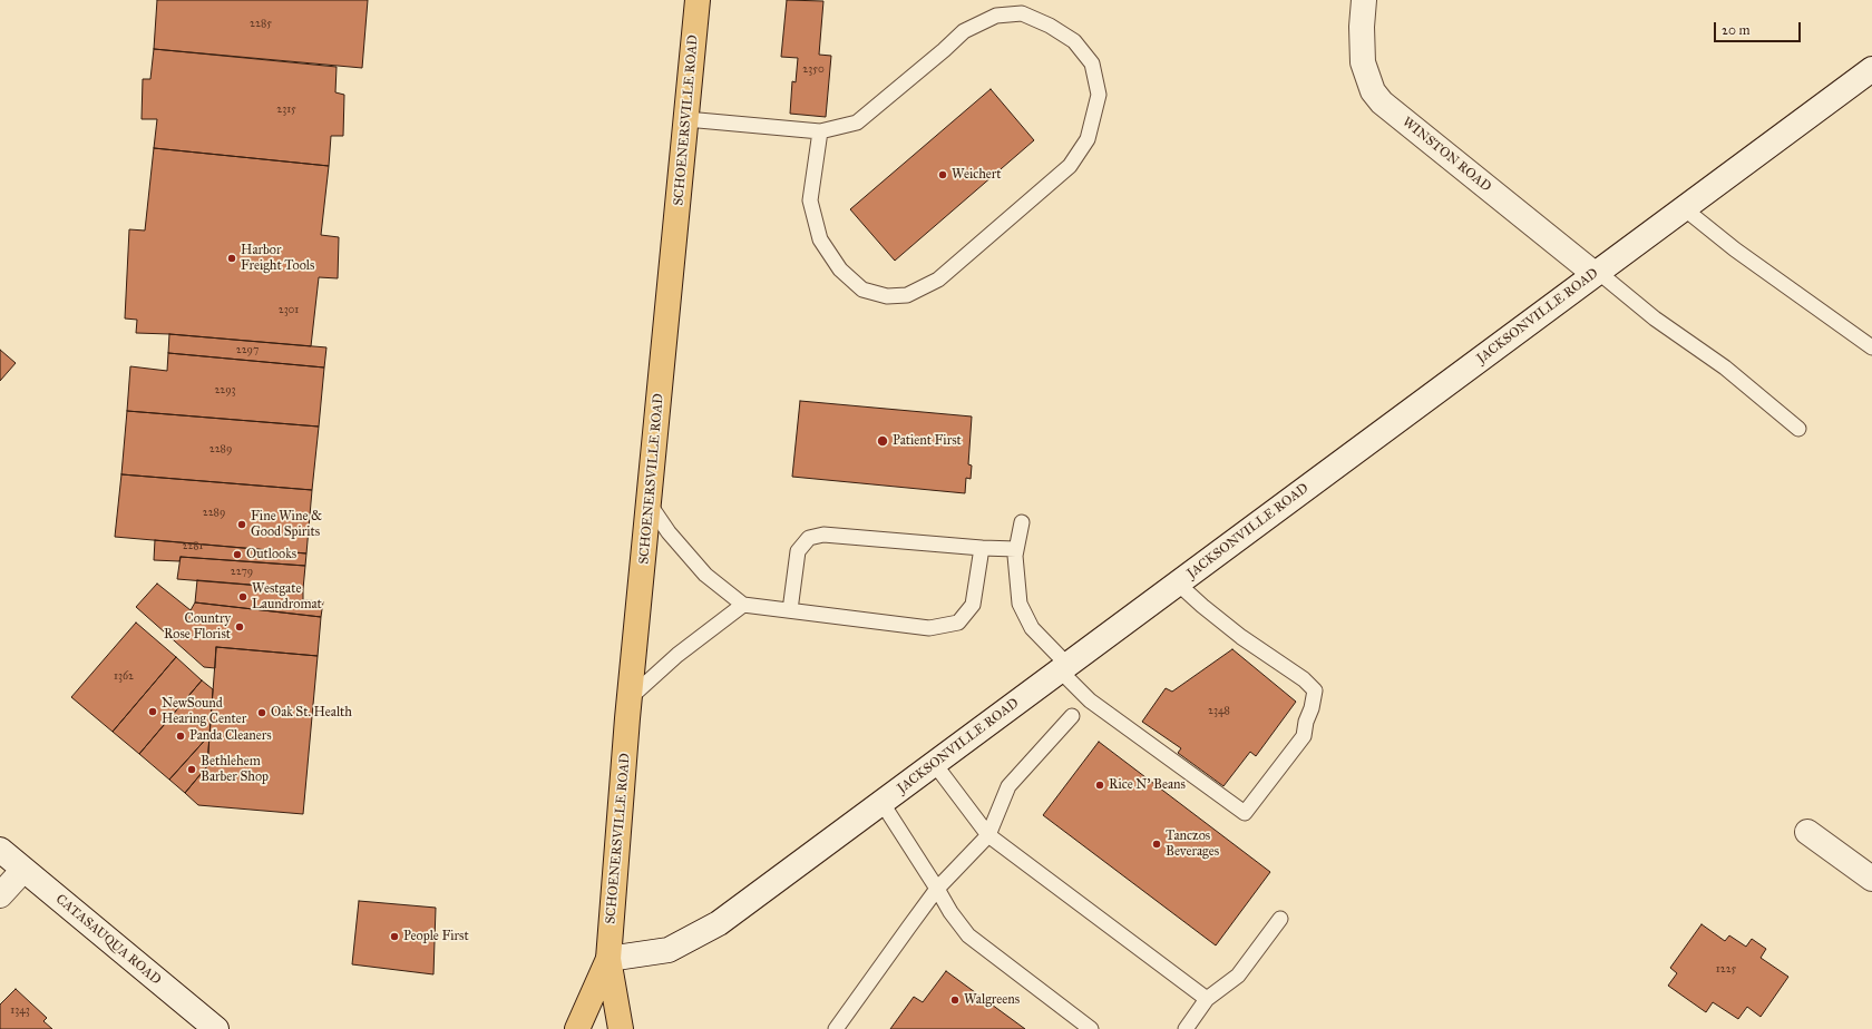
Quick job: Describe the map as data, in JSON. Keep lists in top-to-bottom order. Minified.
{"streets":{"main road":["SCHOENERSVILLE ROAD"],"street":["WINSTON ROAD","JACKSONVILLE ROAD","CATASAUQUA ROAD"]},"crossings":[["SCHOENERSVILLE ROAD","JACKSONVILLE ROAD"],["WINSTON ROAD","JACKSONVILLE ROAD"]],"places":["Weichert","Harbor Freight Tools","Patient First","Fine Wine & Good Spirits","Outlooks","Westgate Laundromat","Country Rose Florist","NewSound Hearing Center","Oak St. Health","Panda Cleaners","Bethlehem Barber Shop","Rice N’ Beans","Tanczos Beverages","People First","Walgreens"],"house_numbers":["2285","2350","2315","2301","2297","2293","2289","2289","2281","2279","1362","2348","1225","1343"],"scale_bar":"20 m"}
